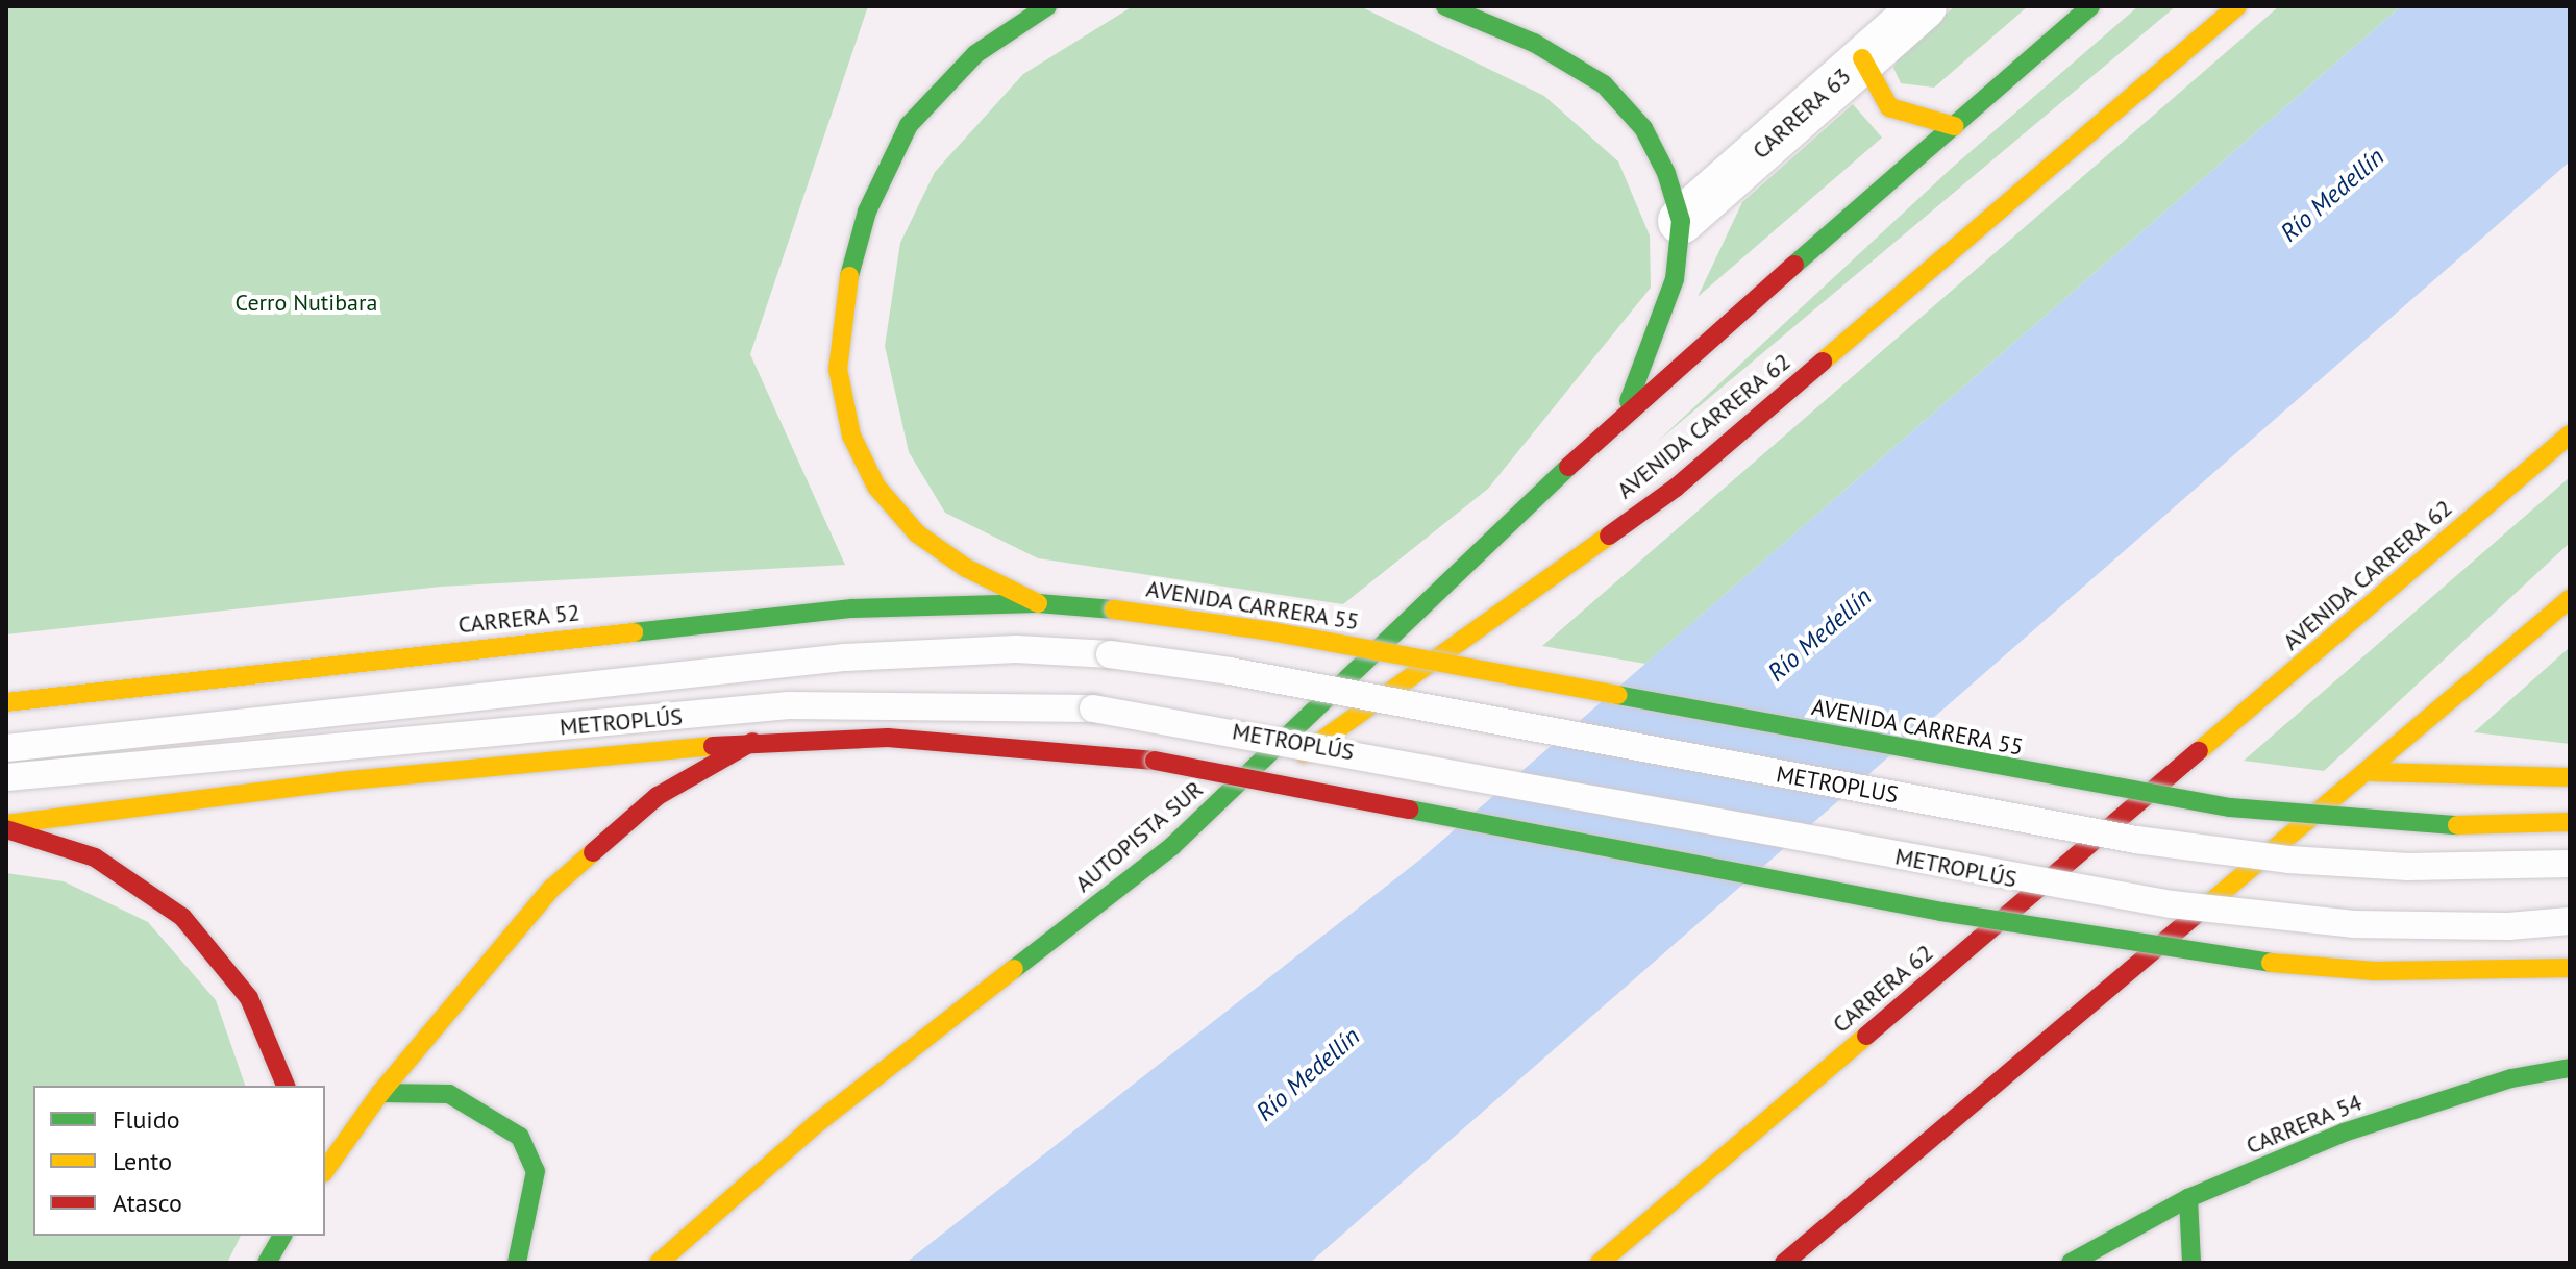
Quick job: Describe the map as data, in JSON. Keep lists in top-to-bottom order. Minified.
{"streets":{"main road":["AVENIDA CARRERA 62","AVENIDA CARRERA 55","CARRERA 52","AUTOPISTA SUR","CARRERA 62","CARRERA 54"],"street":["CARRERA 63"],"lane":["METROPLÚS","METROPLUS"]},"crossings":[["AVENIDA CARRERA 62","AUTOPISTA SUR"],["AVENIDA CARRERA 62","CARRERA 62"],["AVENIDA CARRERA 55","CARRERA 52"],["METROPLÚS","METROPLUS"]],"water":["Río Medellín"],"parks":["Cerro Nutibara"],"legend":["Fluido","Lento","Atasco"]}
